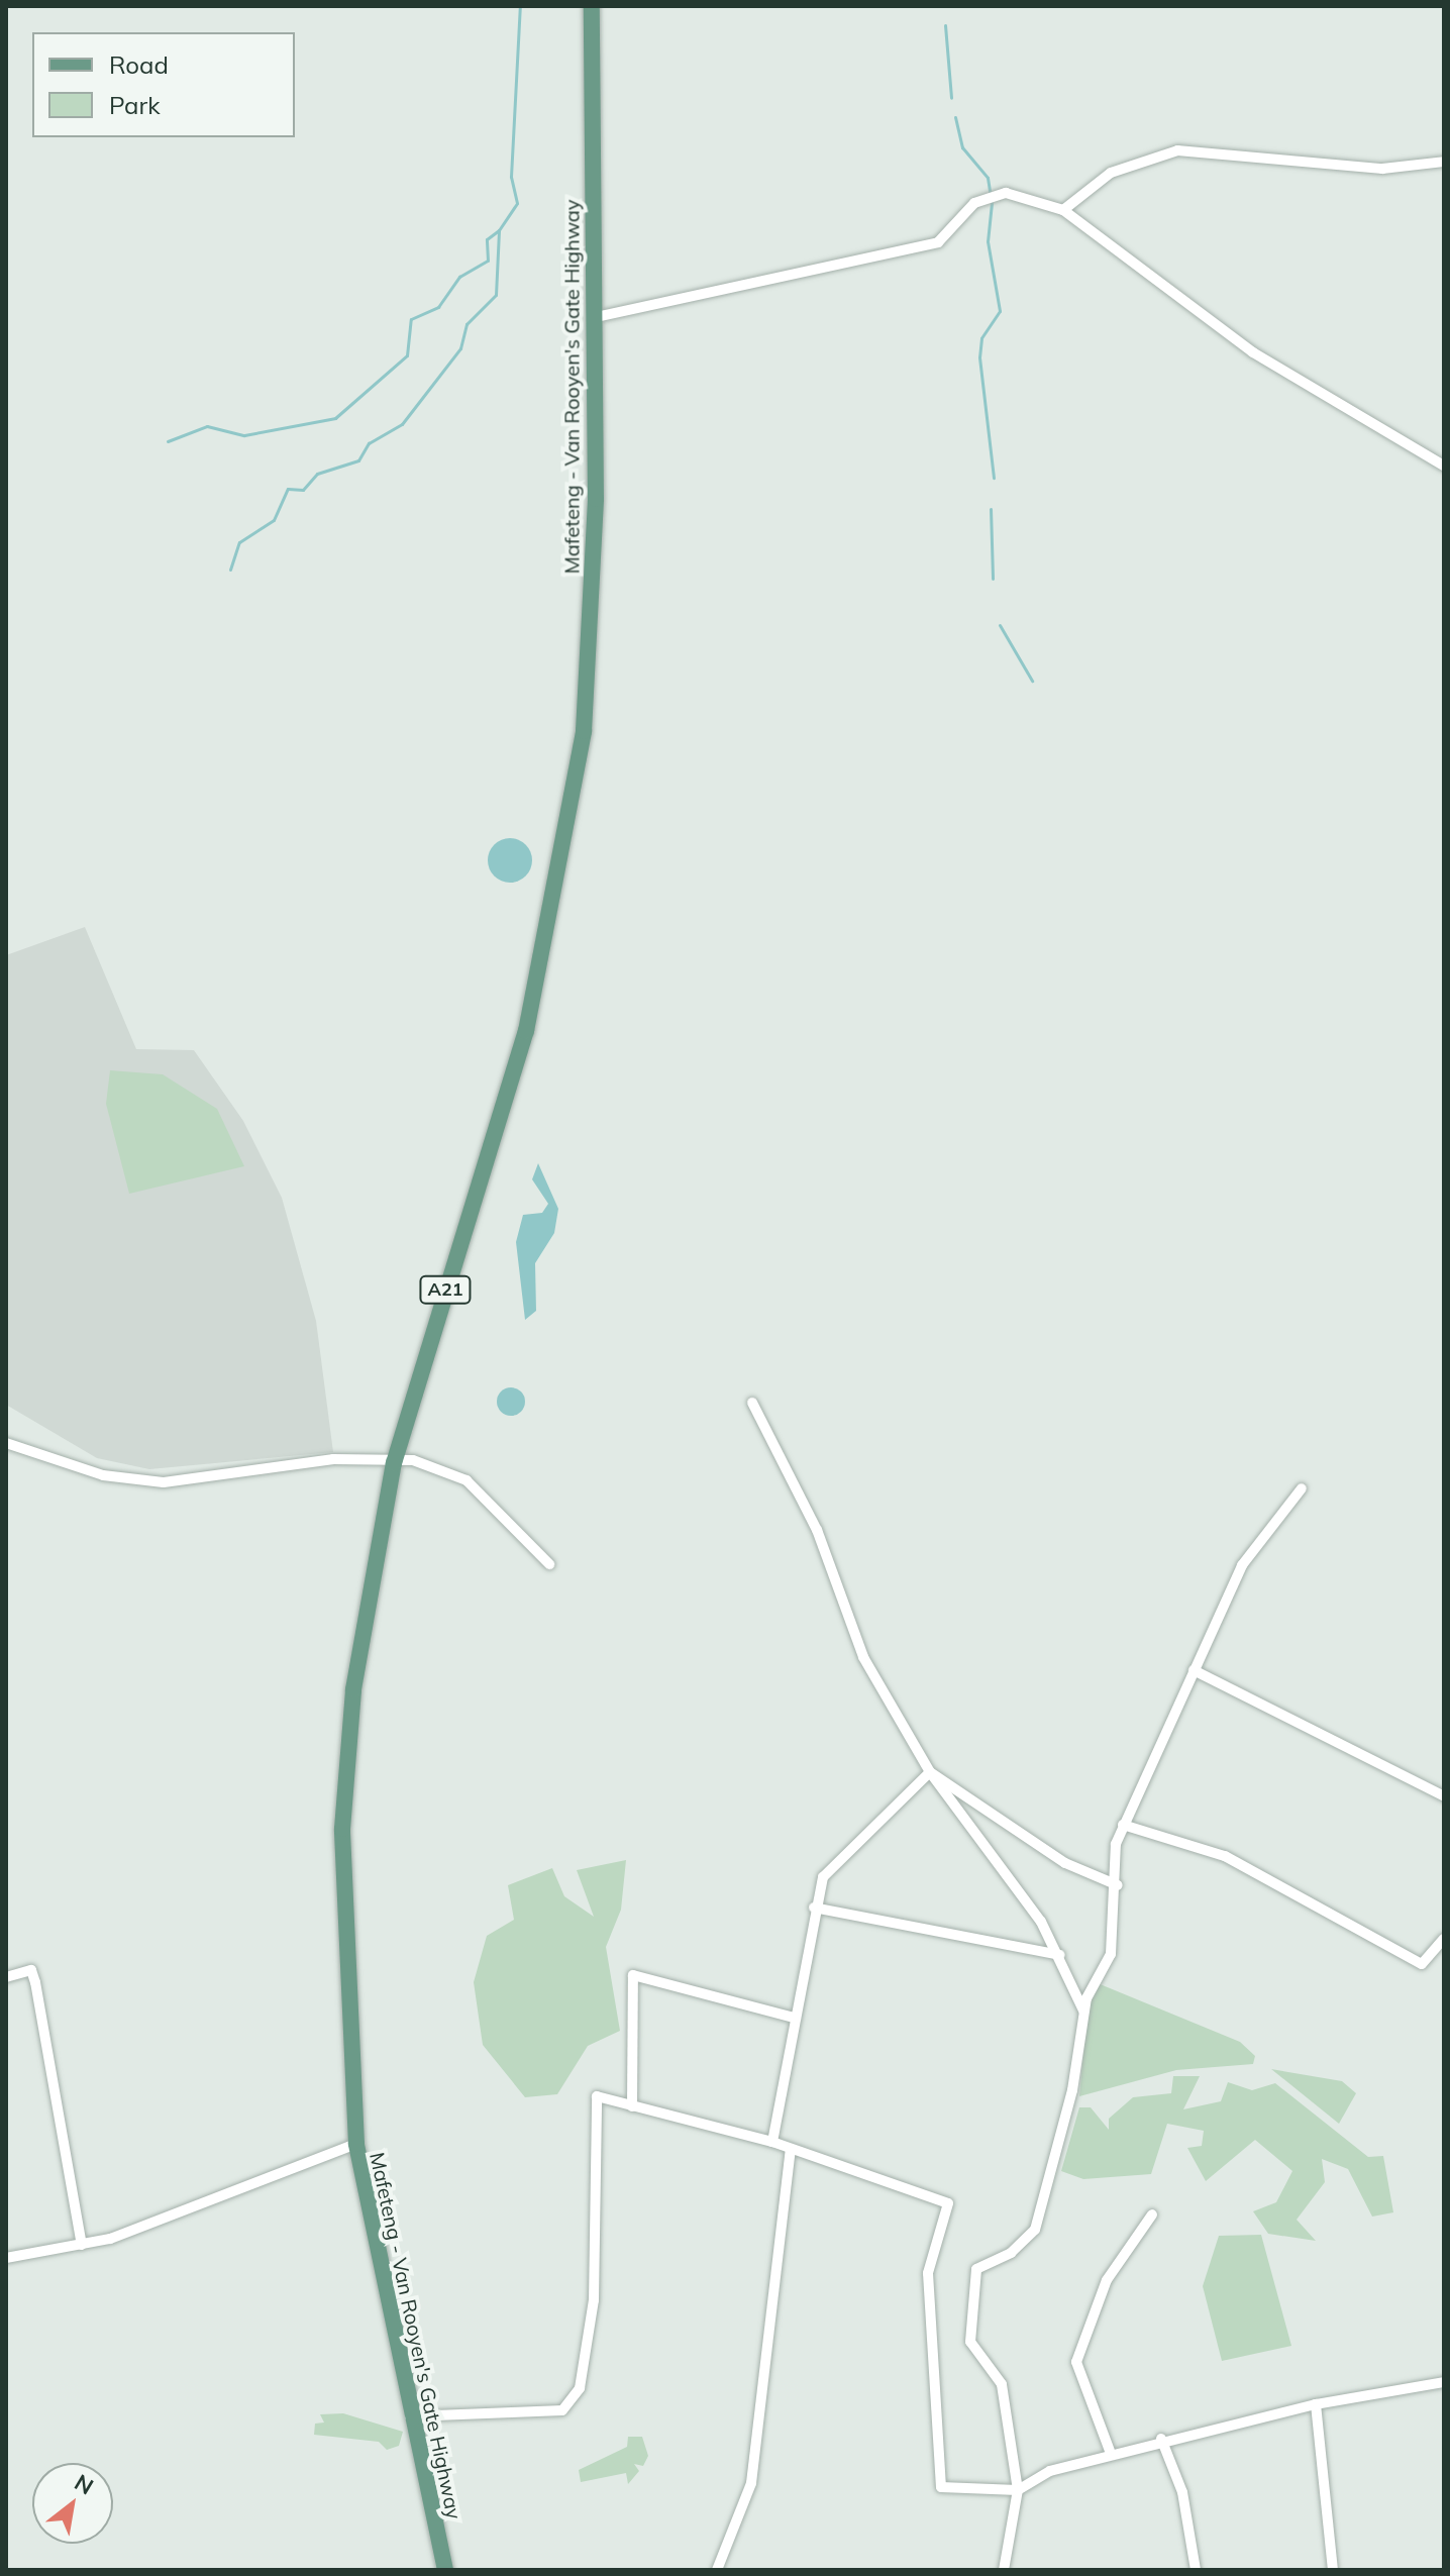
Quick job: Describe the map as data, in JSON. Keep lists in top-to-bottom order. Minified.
{"streets":{"main road":["Mafeteng - Van Rooyen's Gate Highway","A21"]},"legend":["Road","Park"],"north":"top right"}
